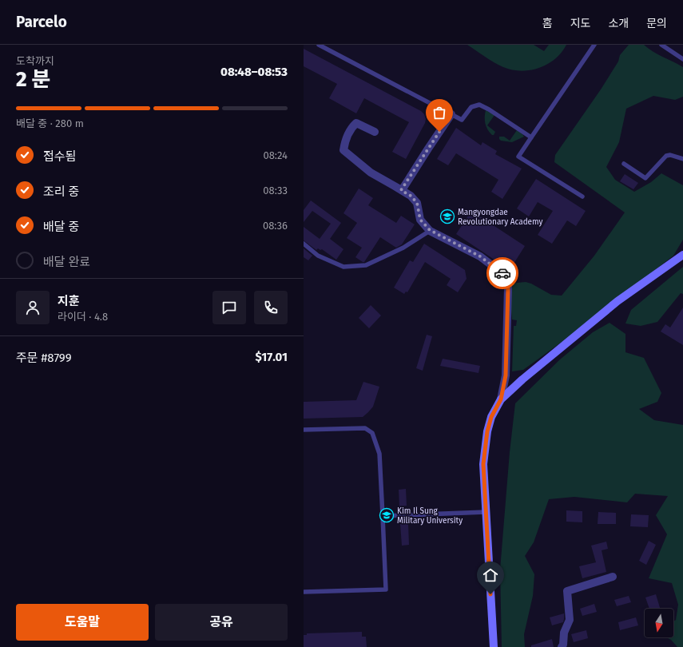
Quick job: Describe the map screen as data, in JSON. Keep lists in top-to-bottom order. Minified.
{"places":{"school or university":["Mangyongdae Revolutionary Academy","Kim Il Sung Military University"]},"north":"bottom","page":{"header":"Parcelo","nav":["홈","지도","소개","문의"],"heading":["2 분","도착까지","08:48–08:53"],"panel":["지훈","라이더 · 4.8","주문 #8799","$17.01"],"bar":"배달 중 · 280 m","list":[["접수됨","08:24"],["조리 중","08:33"],["배달 중","08:36"],"배달 완료"],"buttons":["도움말","공유"]}}
